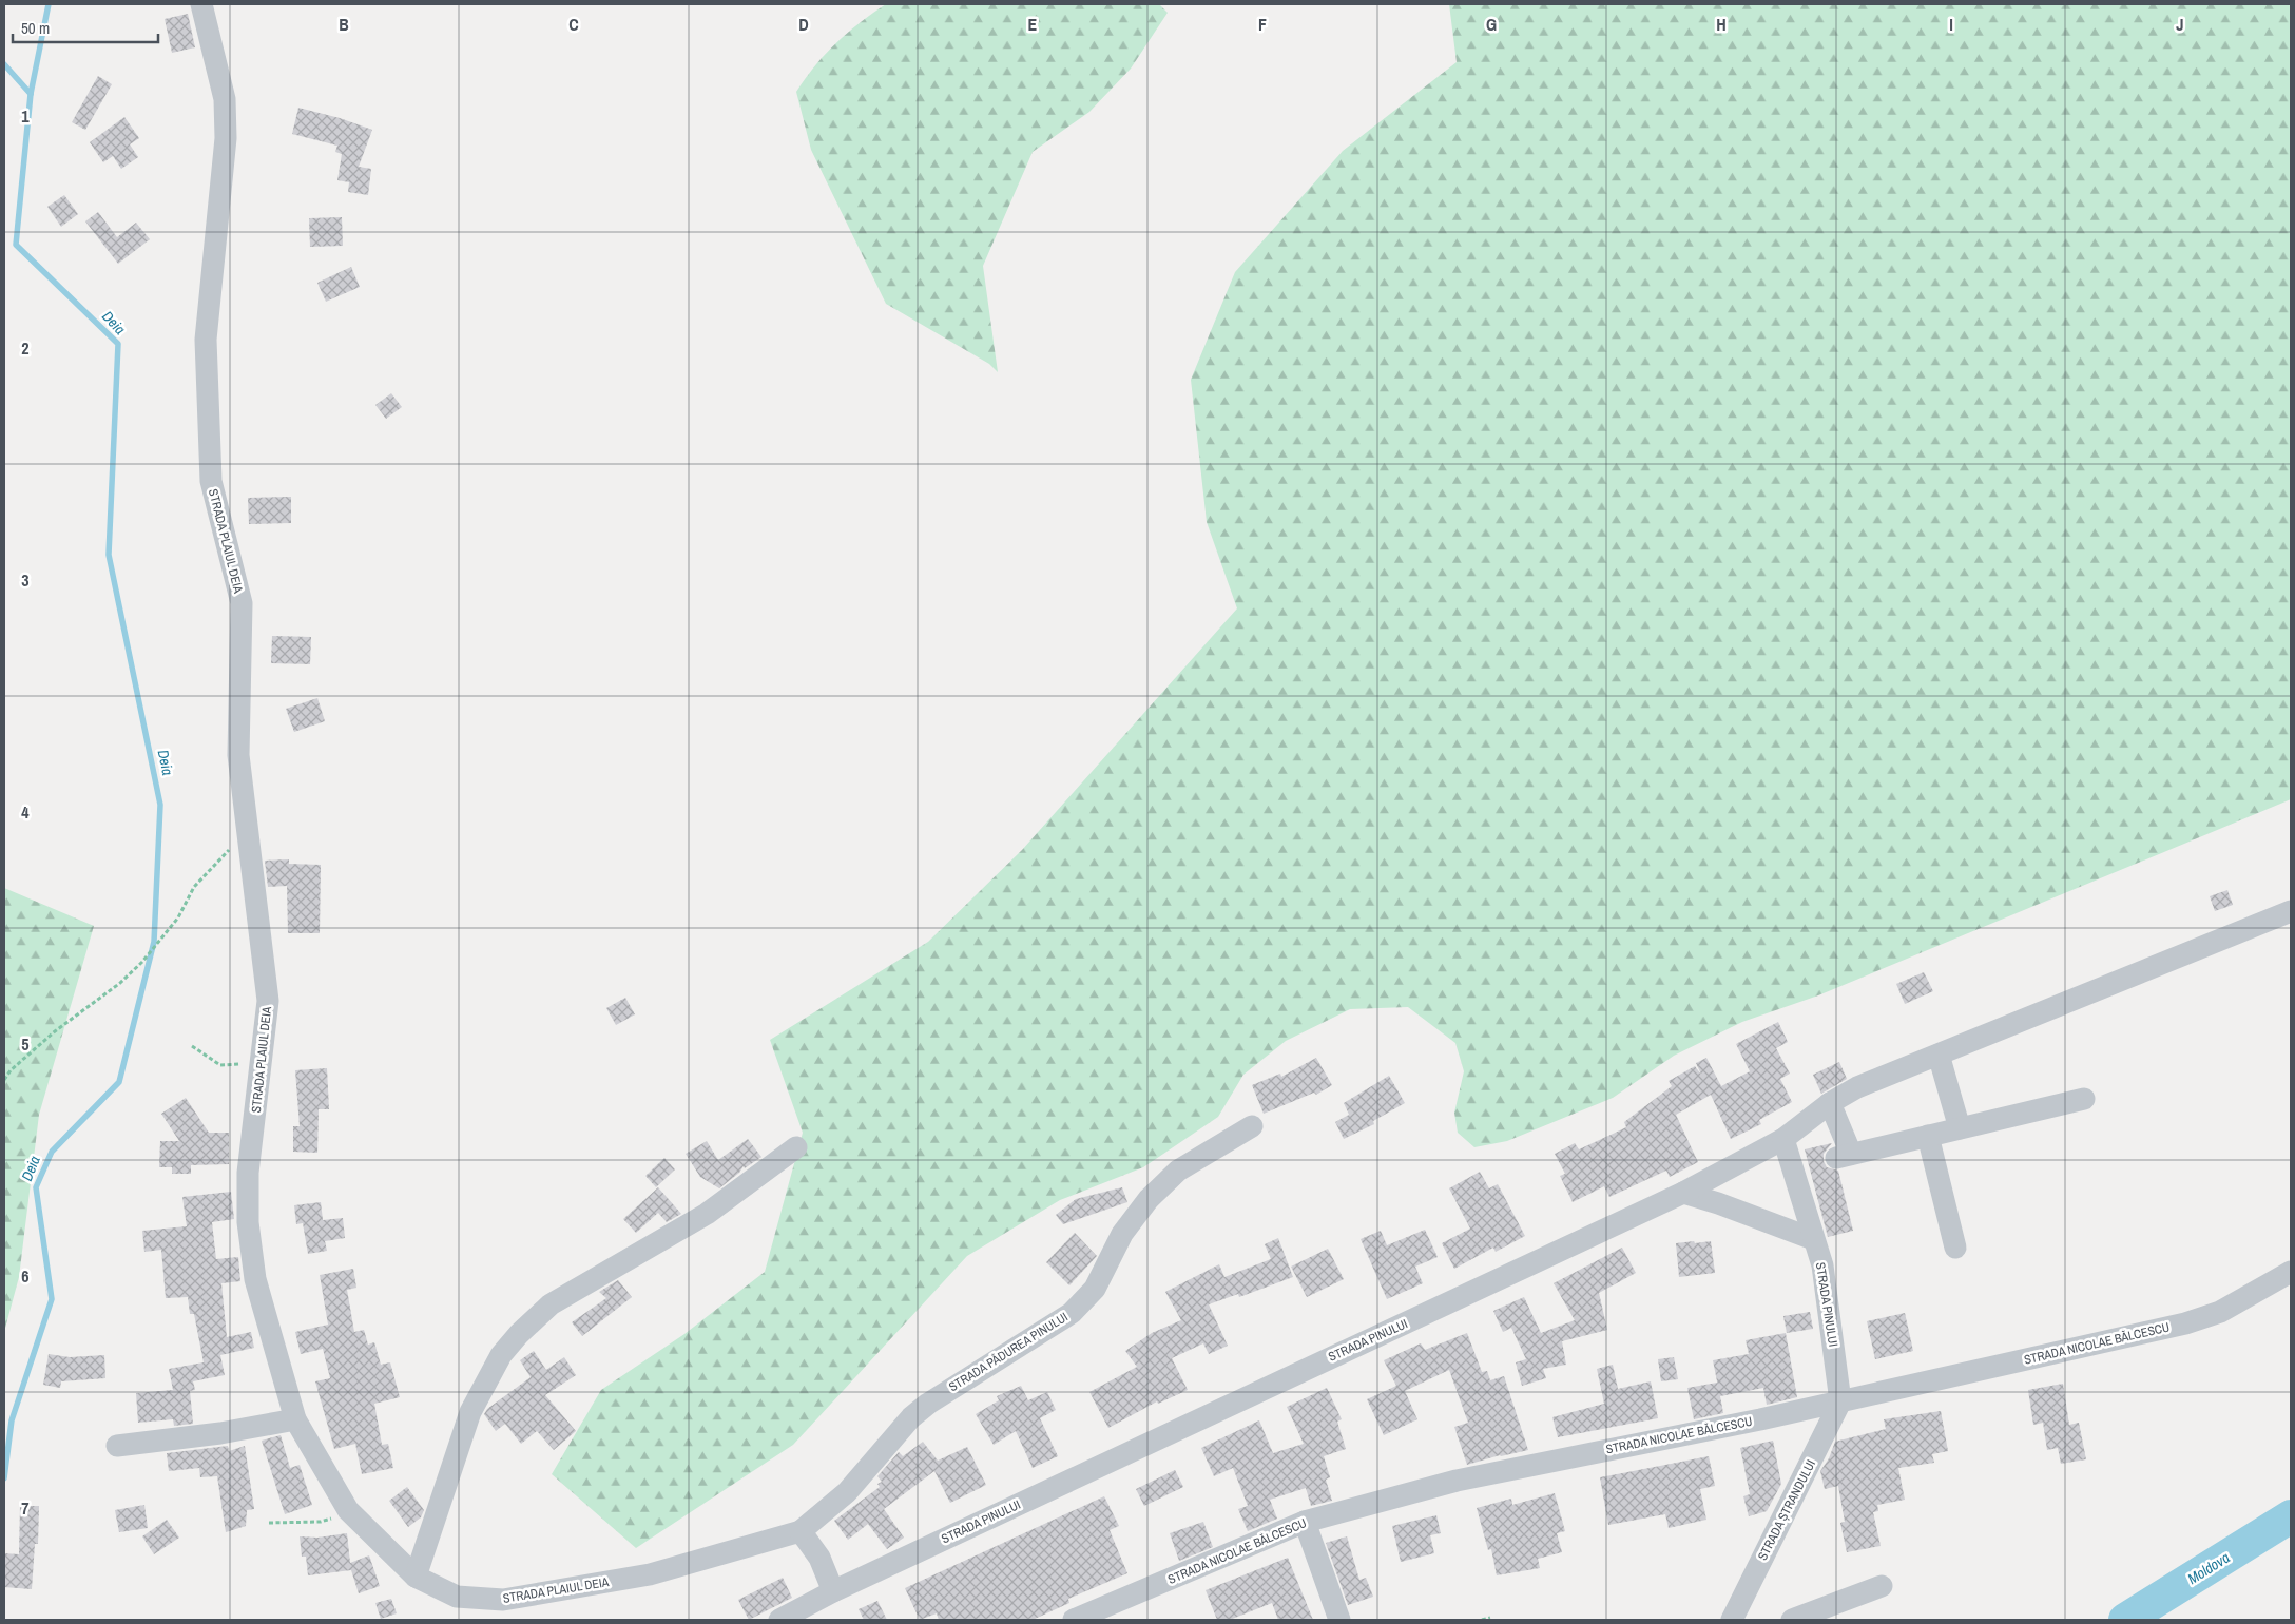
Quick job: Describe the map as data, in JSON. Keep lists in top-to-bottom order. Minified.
{"streets":{"street":["STRADA PLAIUL DEIA","STRADA PINULUI","STRADA NICOLAE BĂLCESCU","STRADA PĂDUREA PINULUI","STRADA ȘTRANDULUI"]},"crossings":[["STRADA PLAIUL DEIA","STRADA PĂDUREA PINULUI"],["STRADA PINULUI","STRADA NICOLAE BĂLCESCU"],["STRADA PINULUI","STRADA ȘTRANDULUI"],["STRADA NICOLAE BĂLCESCU","STRADA ȘTRANDULUI"]],"water":["Deia","Moldova"],"scale_bar":"50 m","grid":{"columns":["B","C","D","E","F","G","H","I","J"],"rows":["1","2","3","4","5","6","7"]}}
